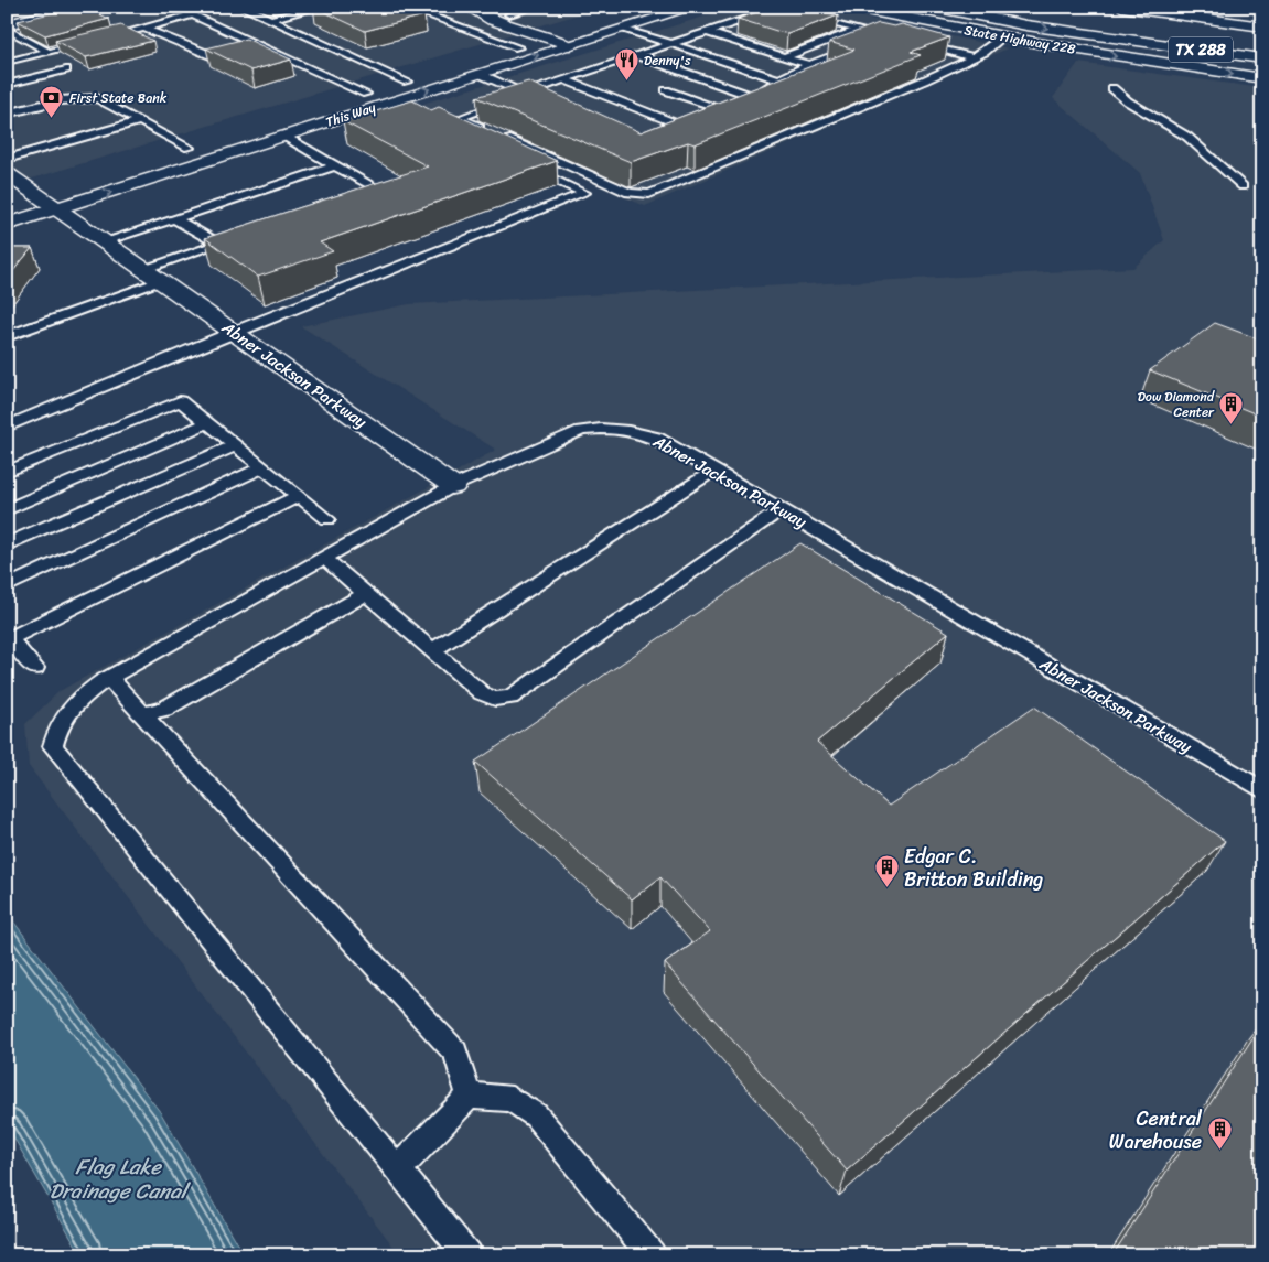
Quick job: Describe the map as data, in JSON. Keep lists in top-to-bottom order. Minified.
{"streets":{"main road":["State Highway 228","TX 288","This Way","Abner Jackson Parkway"]},"crossings":[["This Way","Abner Jackson Parkway"]],"water":["Flag Lake Drainage Canal"],"places":{"restaurant":["Denny's"],"bank":["First State Bank"],"building":["Dow Diamond Center","Edgar C. Britton Building","Central Warehouse"]}}
